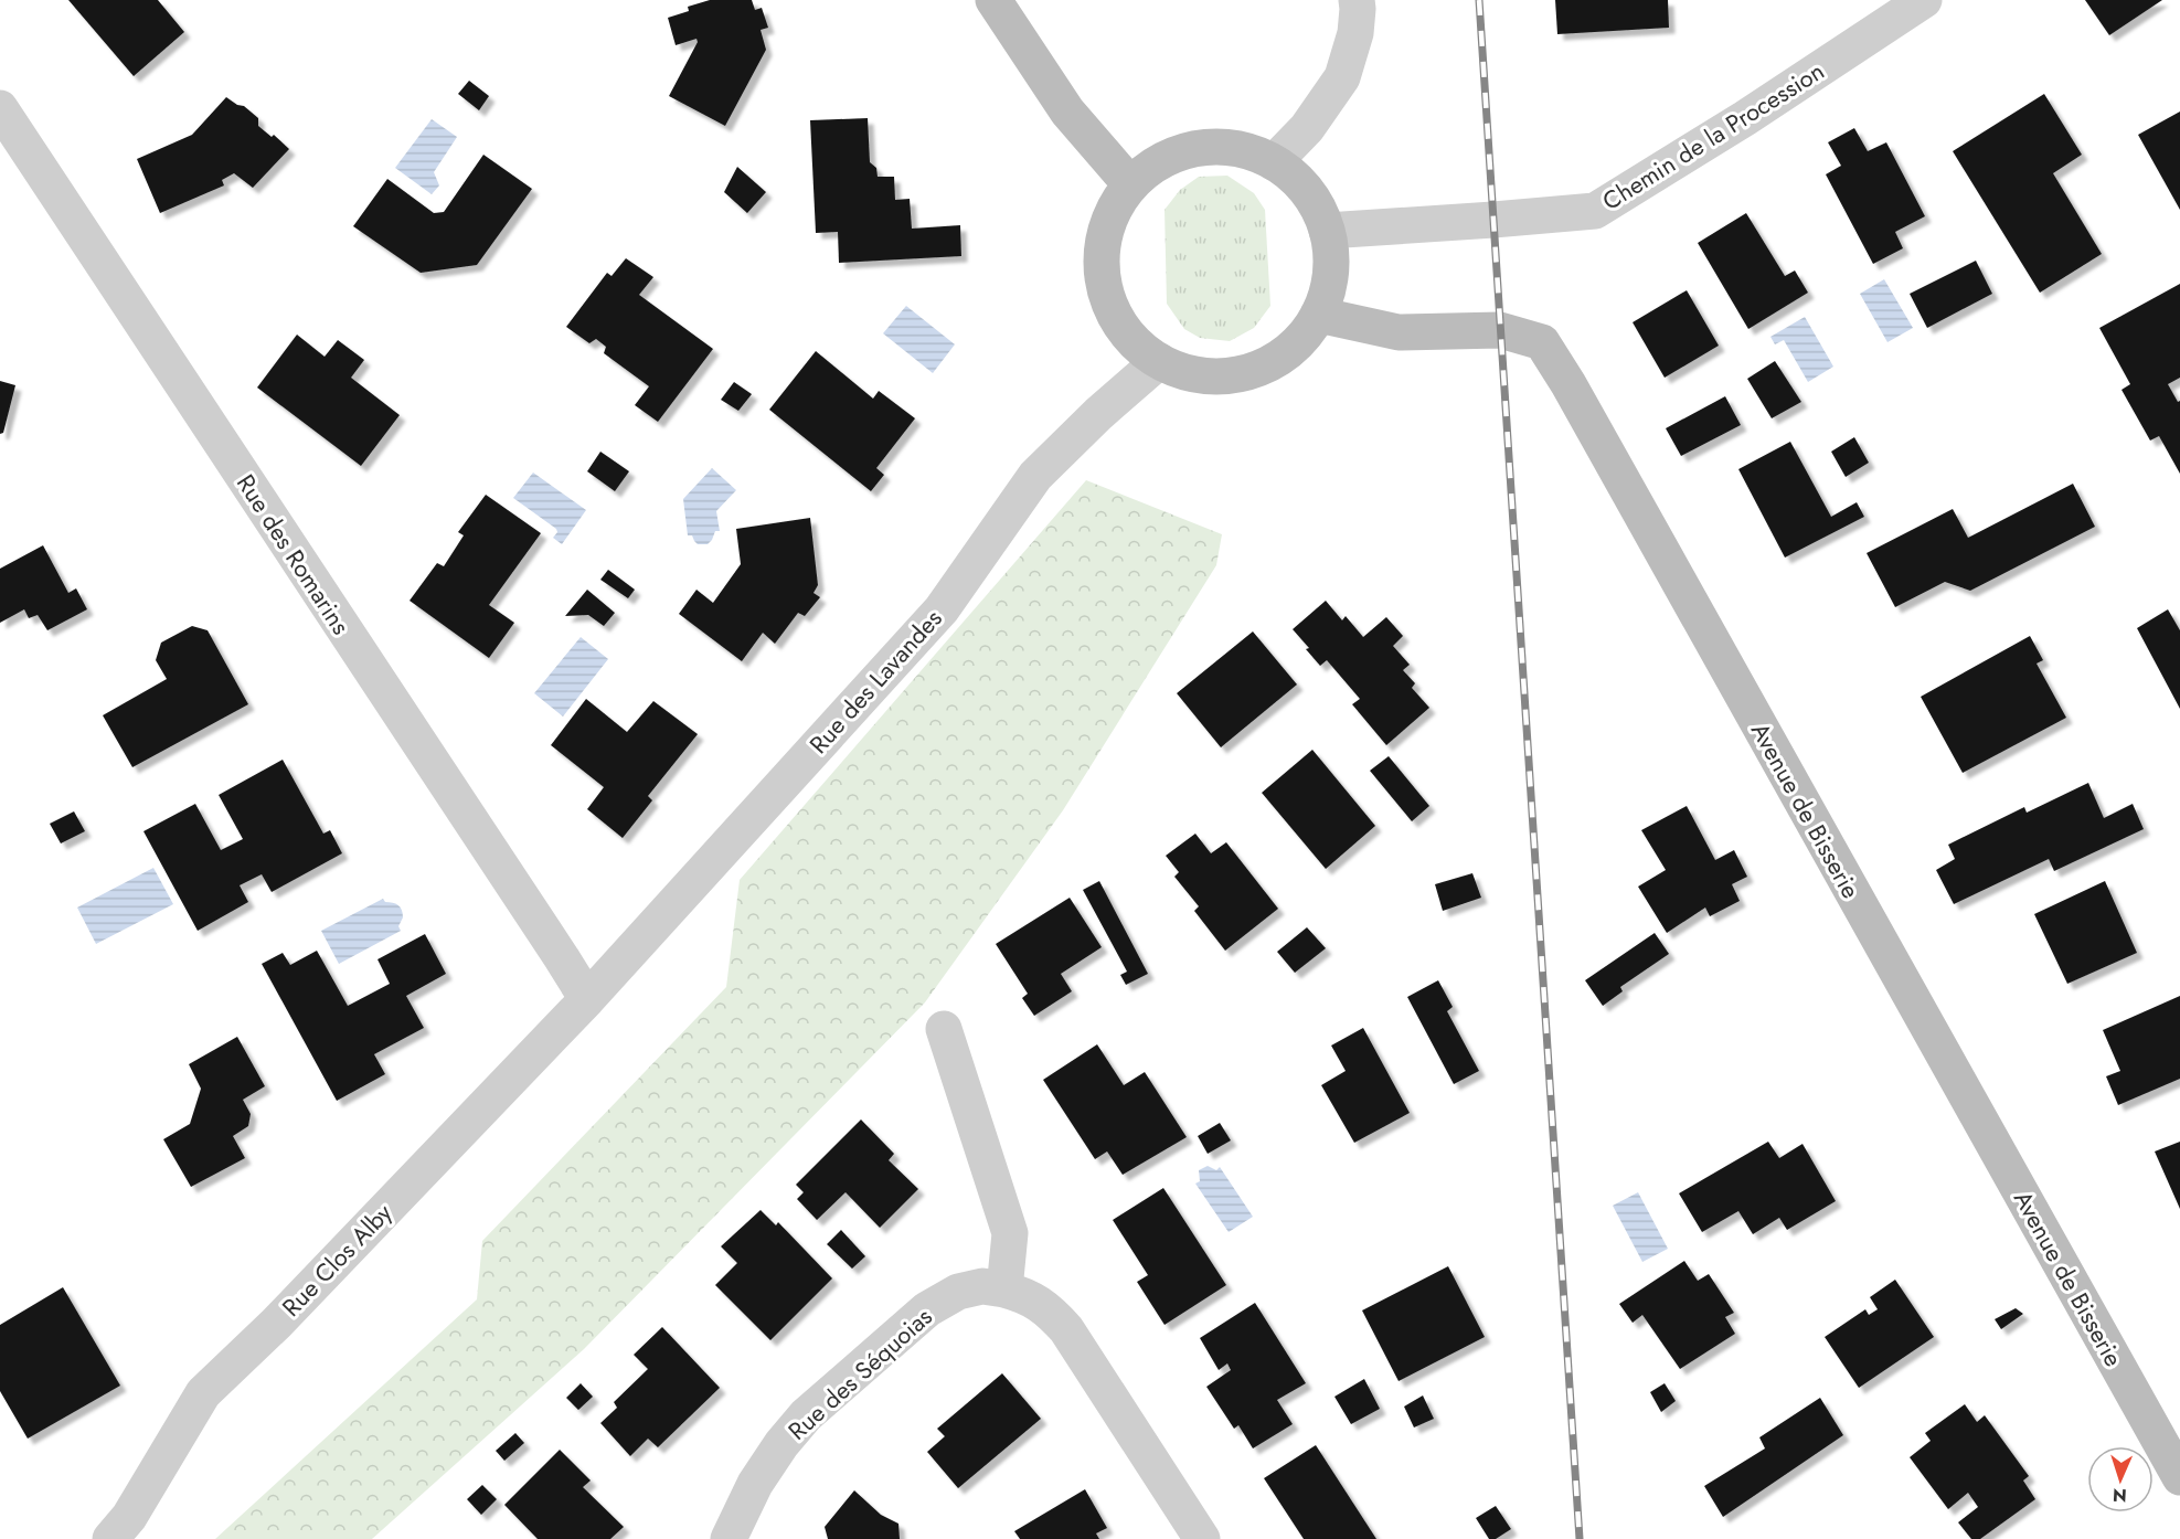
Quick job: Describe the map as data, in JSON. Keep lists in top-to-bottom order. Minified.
{"streets":{"street":["Chemin de la Procession","Rue des Romarins","Rue des Lavandes","Avenue de Bisserie","Rue Clos Alby","Rue des Séquoias"]},"crossings":[["Chemin de la Procession","Rue des Lavandes"],["Chemin de la Procession","Avenue de Bisserie"],["Rue des Romarins","Rue des Lavandes"],["Rue des Romarins","Rue Clos Alby"],["Rue des Lavandes","Avenue de Bisserie"],["Rue des Lavandes","Rue Clos Alby"]],"north":"bottom"}
